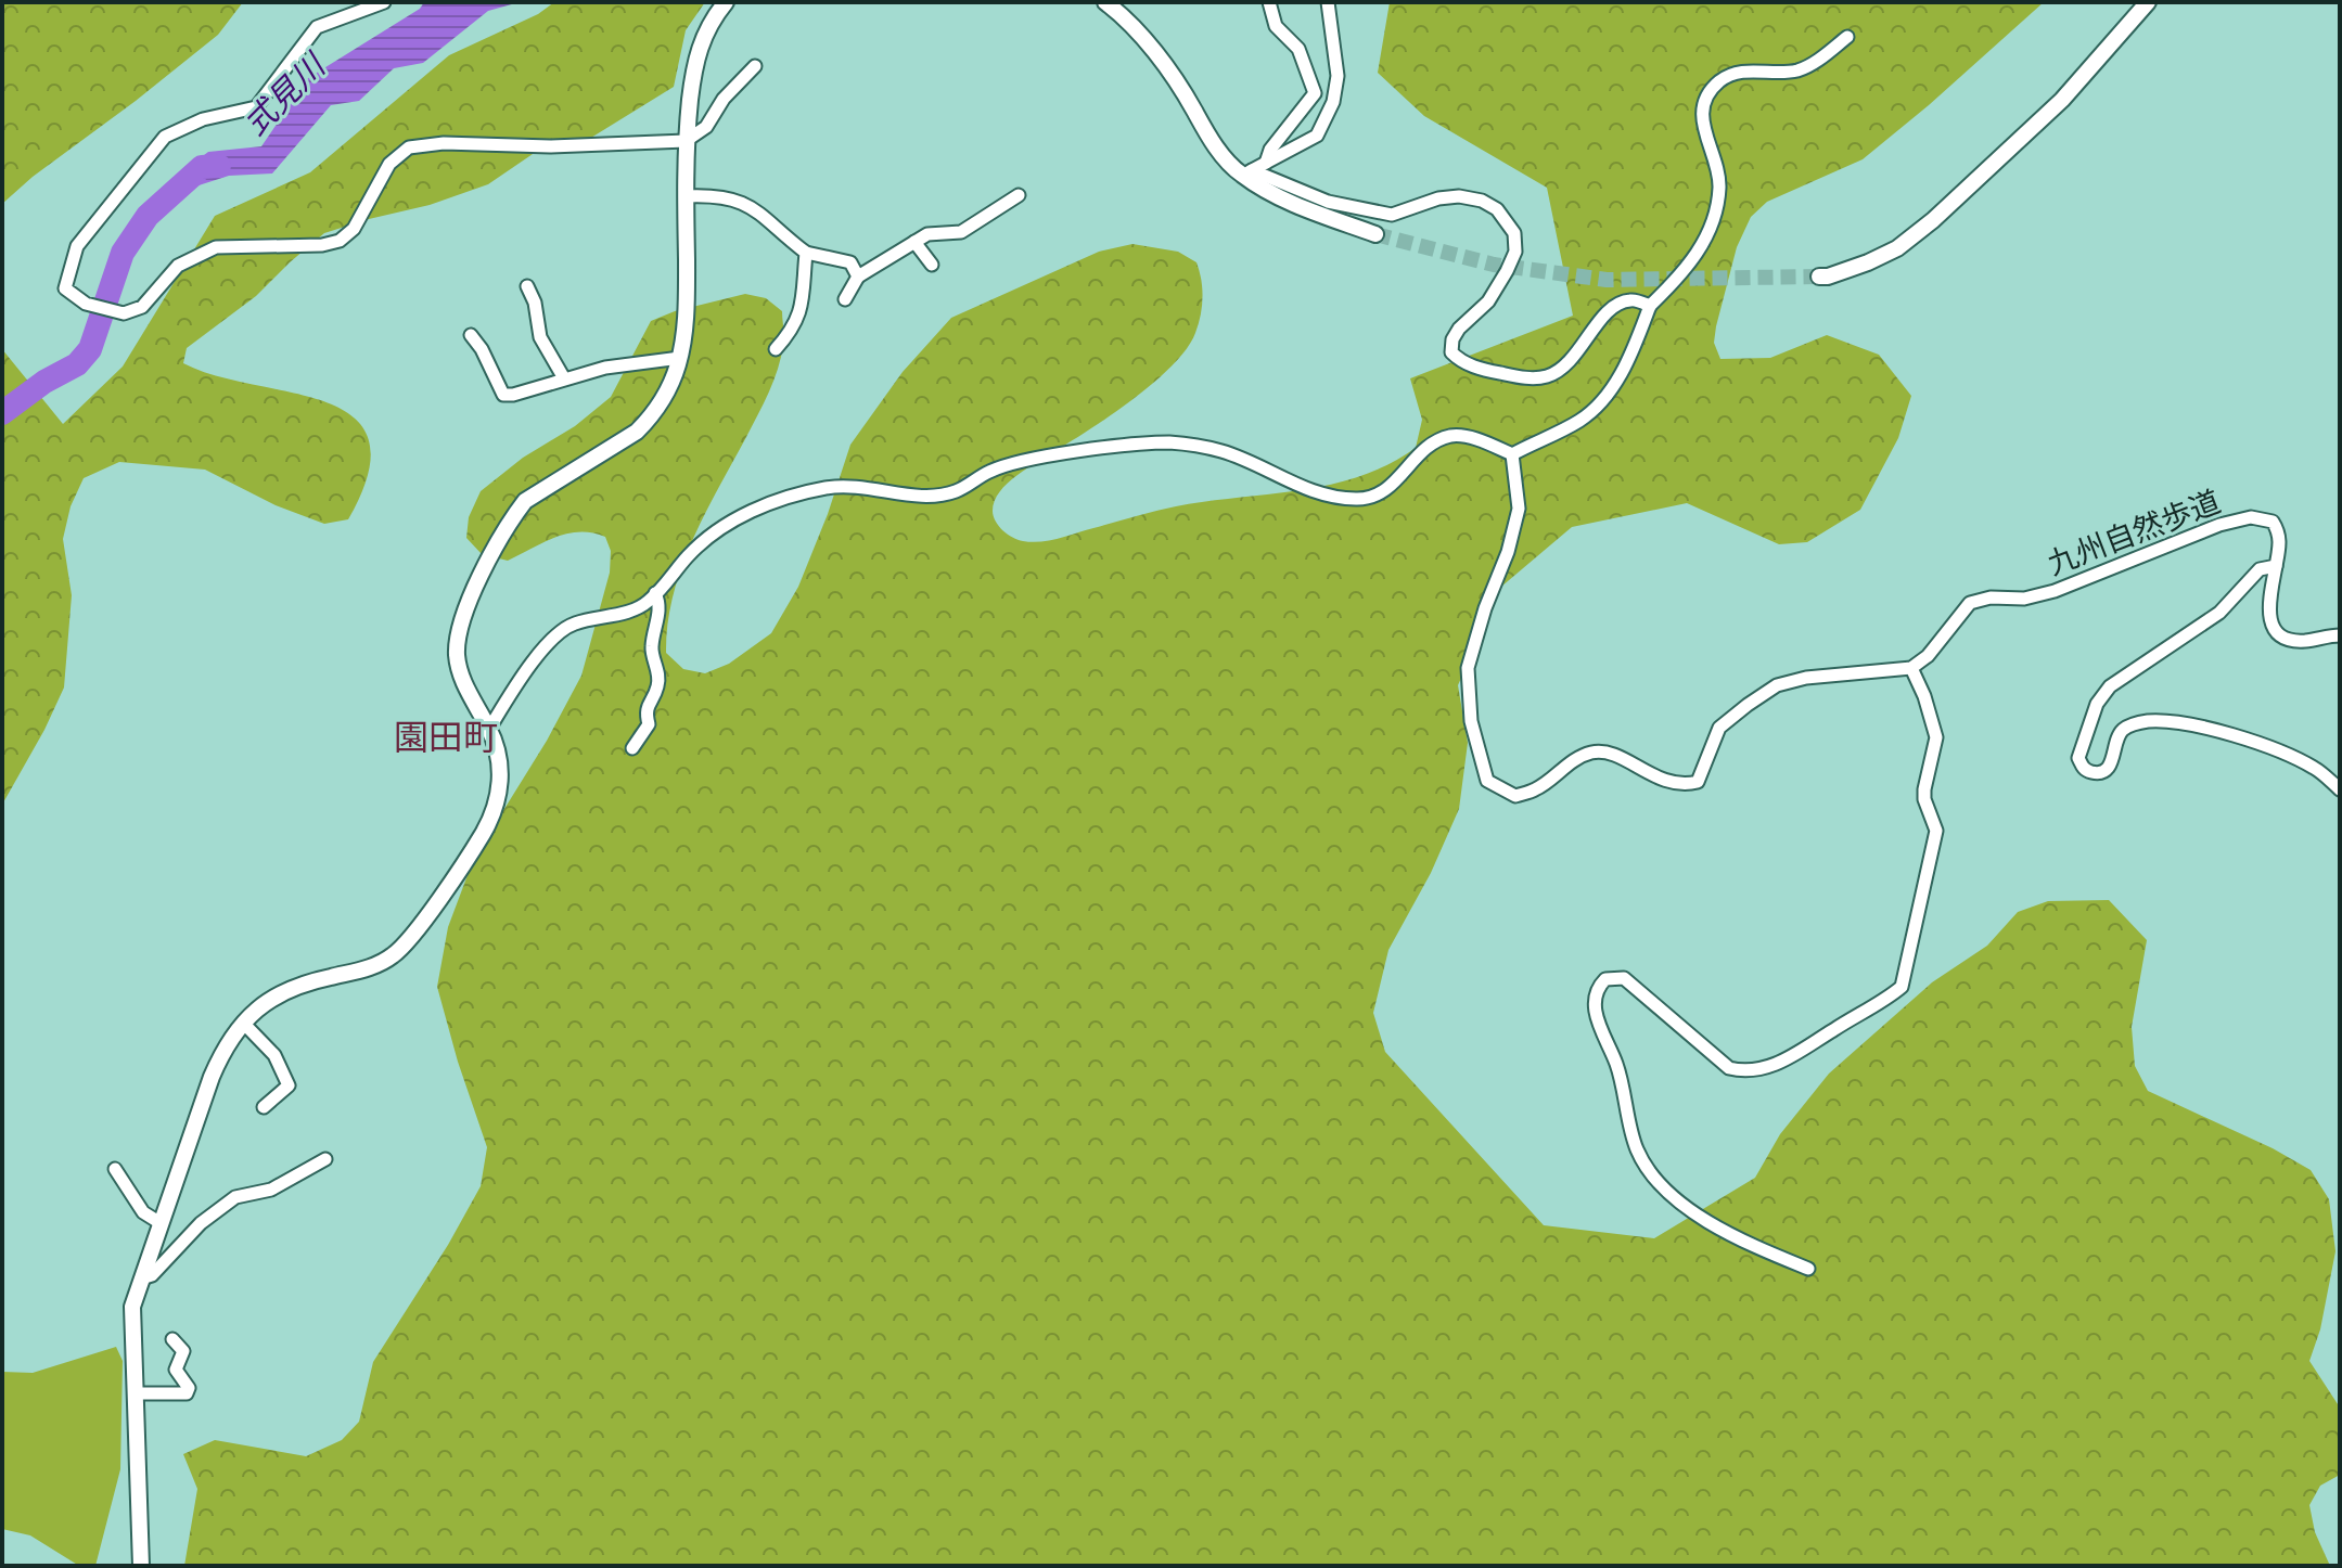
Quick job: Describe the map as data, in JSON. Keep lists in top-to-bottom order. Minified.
{"streets":{"street":["九州自然歩道"]},"districts":["園田町"],"water":["式見川"]}
